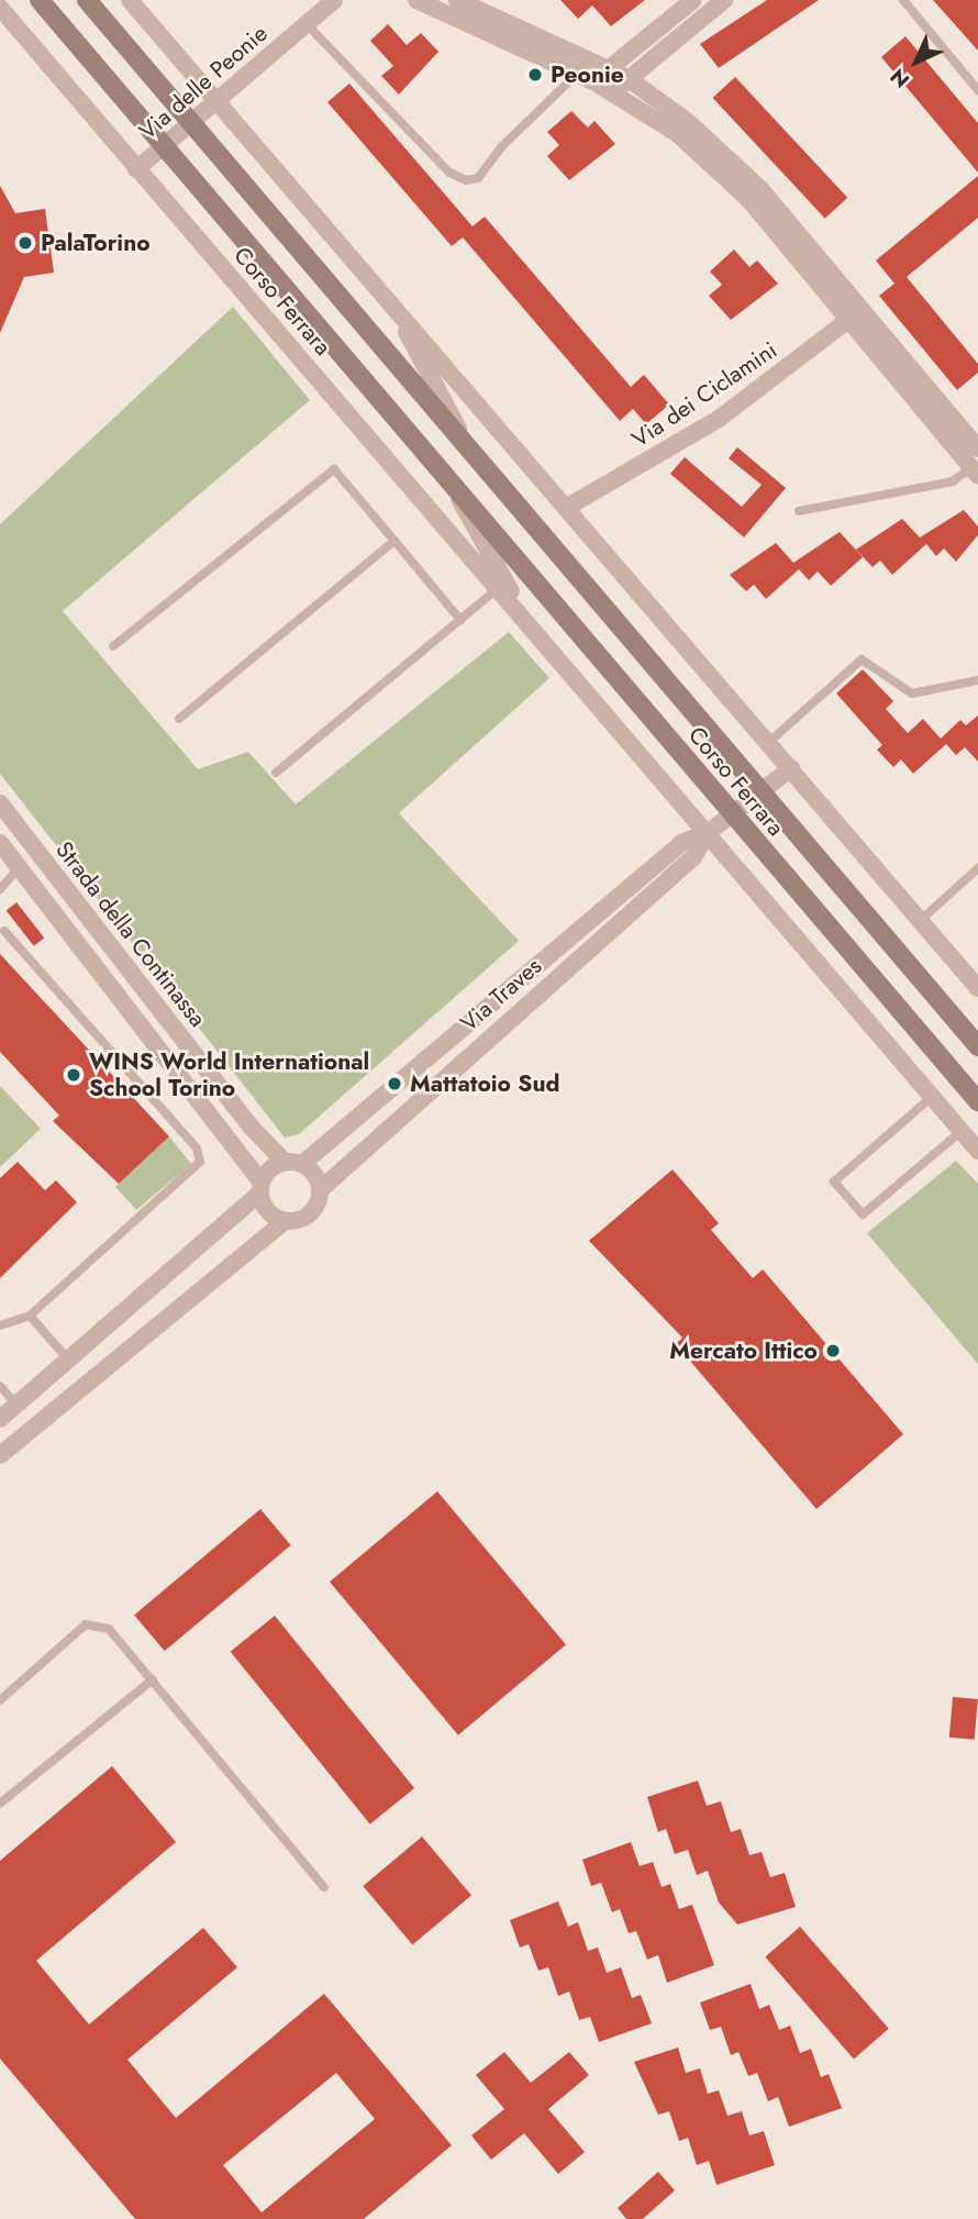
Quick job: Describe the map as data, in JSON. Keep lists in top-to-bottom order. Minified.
{"streets":{"main road":["Corso Ferrara"],"street":["Via delle Peonie","Via dei Ciclamini","Strada della Continassa","Via Traves"]},"crossings":[["Via delle Peonie","Corso Ferrara"],["Corso Ferrara","Via dei Ciclamini"],["Corso Ferrara","Via Traves"],["Strada della Continassa","Via Traves"]],"places":["Peonie","PalaTorino","WINS World International School Torino","Mattatoio Sud","Mercato Ittico"],"north":"bottom left"}
